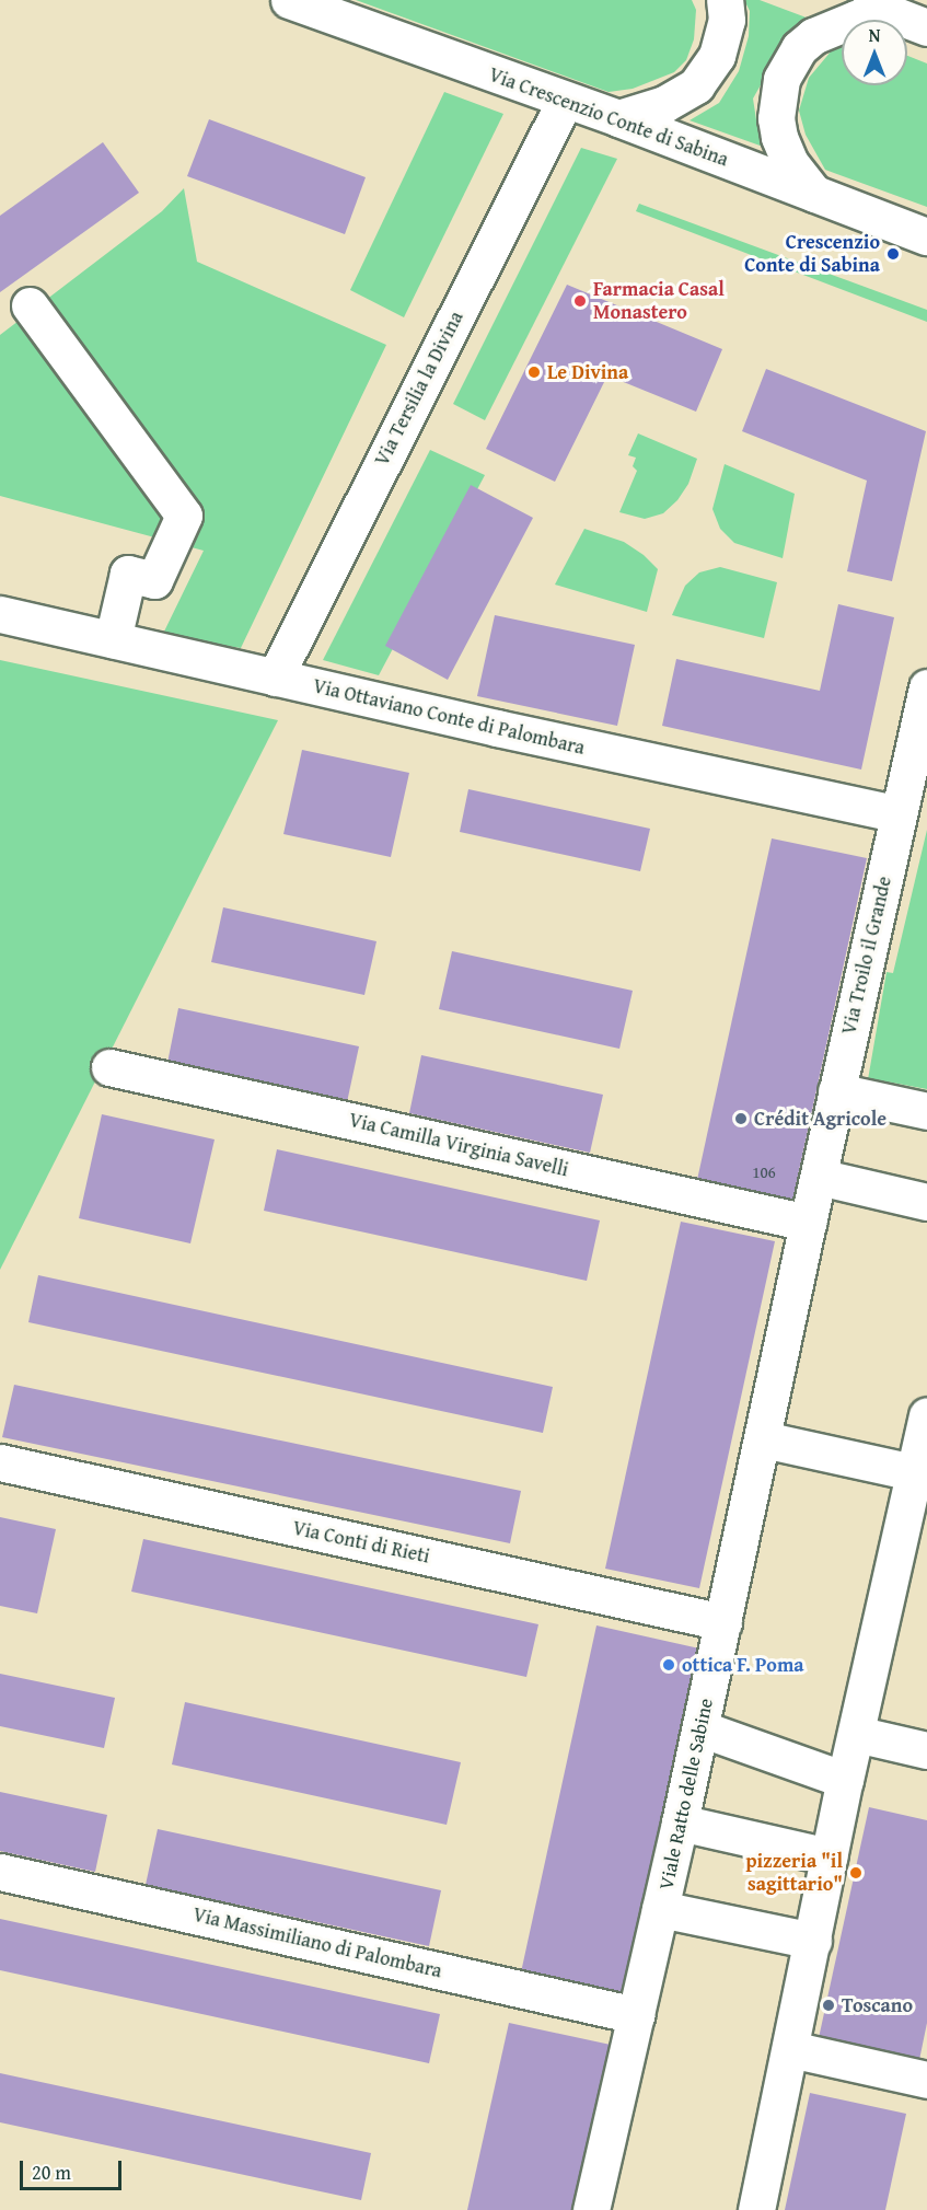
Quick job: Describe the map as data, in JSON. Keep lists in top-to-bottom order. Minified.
{"streets":{"street":["Via Crescenzio Conte di Sabina","Via Tersilia la Divina","Via Ottaviano Conte di Palombara","Via Troilo il Grande","Via Camilla Virginia Savelli","Via Conti di Rieti","Viale Ratto delle Sabine","Via Massimiliano di Palombara"]},"crossings":[["Via Crescenzio Conte di Sabina","Via Tersilia la Divina"],["Via Tersilia la Divina","Via Ottaviano Conte di Palombara"],["Via Ottaviano Conte di Palombara","Via Troilo il Grande"],["Via Troilo il Grande","Via Camilla Virginia Savelli"],["Via Troilo il Grande","Viale Ratto delle Sabine"],["Via Camilla Virginia Savelli","Viale Ratto delle Sabine"],["Via Conti di Rieti","Viale Ratto delle Sabine"],["Viale Ratto delle Sabine","Via Massimiliano di Palombara"]],"places":["Crescenzio Conte di Sabina","Farmacia Casal Monastero","Le Divina","Crédit Agricole","ottica F. Poma","pizzeria \"il sagittario\"","Toscano"],"house_numbers":["106"],"scale_bar":"20 m","north":"top"}
